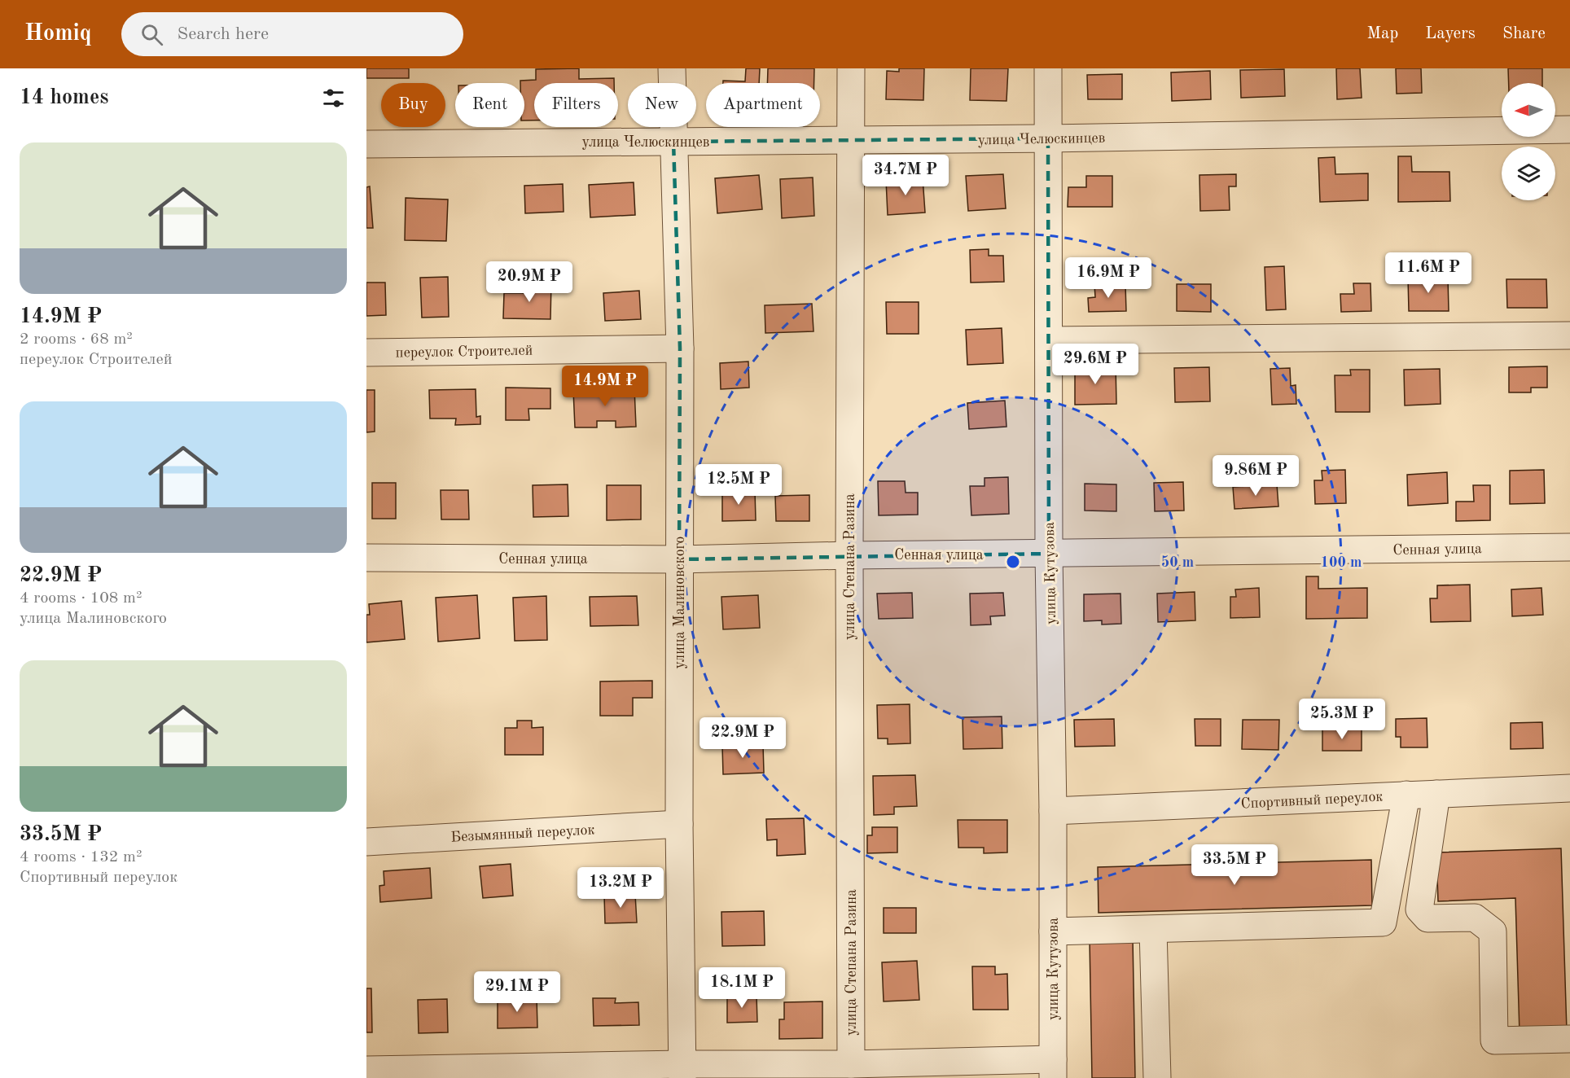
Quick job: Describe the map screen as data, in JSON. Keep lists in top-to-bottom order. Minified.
{"streets":{"street":["улица Челюскинцев","переулок Строителей","Сенная улица","улица Степана Разина","улица Кутузова","улица Малиновского","Спортивный переулок","Безымянный переулок"]},"crossings":[["улица Челюскинцев","улица Степана Разина"],["улица Челюскинцев","улица Кутузова"],["улица Челюскинцев","улица Малиновского"],["переулок Строителей","улица Малиновского"],["Сенная улица","улица Степана Разина"],["Сенная улица","улица Кутузова"],["Сенная улица","улица Малиновского"],["улица Кутузова","Спортивный переулок"],["улица Малиновского","Безымянный переулок"]],"north":"left","page":{"header":"Homiq","search":"Search here","nav":["Map","Layers","Share"],"heading":"14 homes","chip":["Buy","Rent","Filters","New","Apartment"],"list":[{"name":"14.9M ₽","note":"2 rooms · 68 m² · переулок Строителей"},{"name":"22.9M ₽","note":"4 rooms · 108 m² · улица Малиновского"},{"name":"33.5M ₽","note":"4 rooms · 132 m² · Спортивный переулок"}],"price":["34.7M ₽","11.6M ₽","16.9M ₽","20.9M ₽","29.6M ₽","14.9M ₽","9.86M ₽","12.5M ₽","25.3M ₽","22.9M ₽","33.5M ₽","13.2M ₽","18.1M ₽","29.1M ₽"]},"rings":["50 m","100 m"]}
